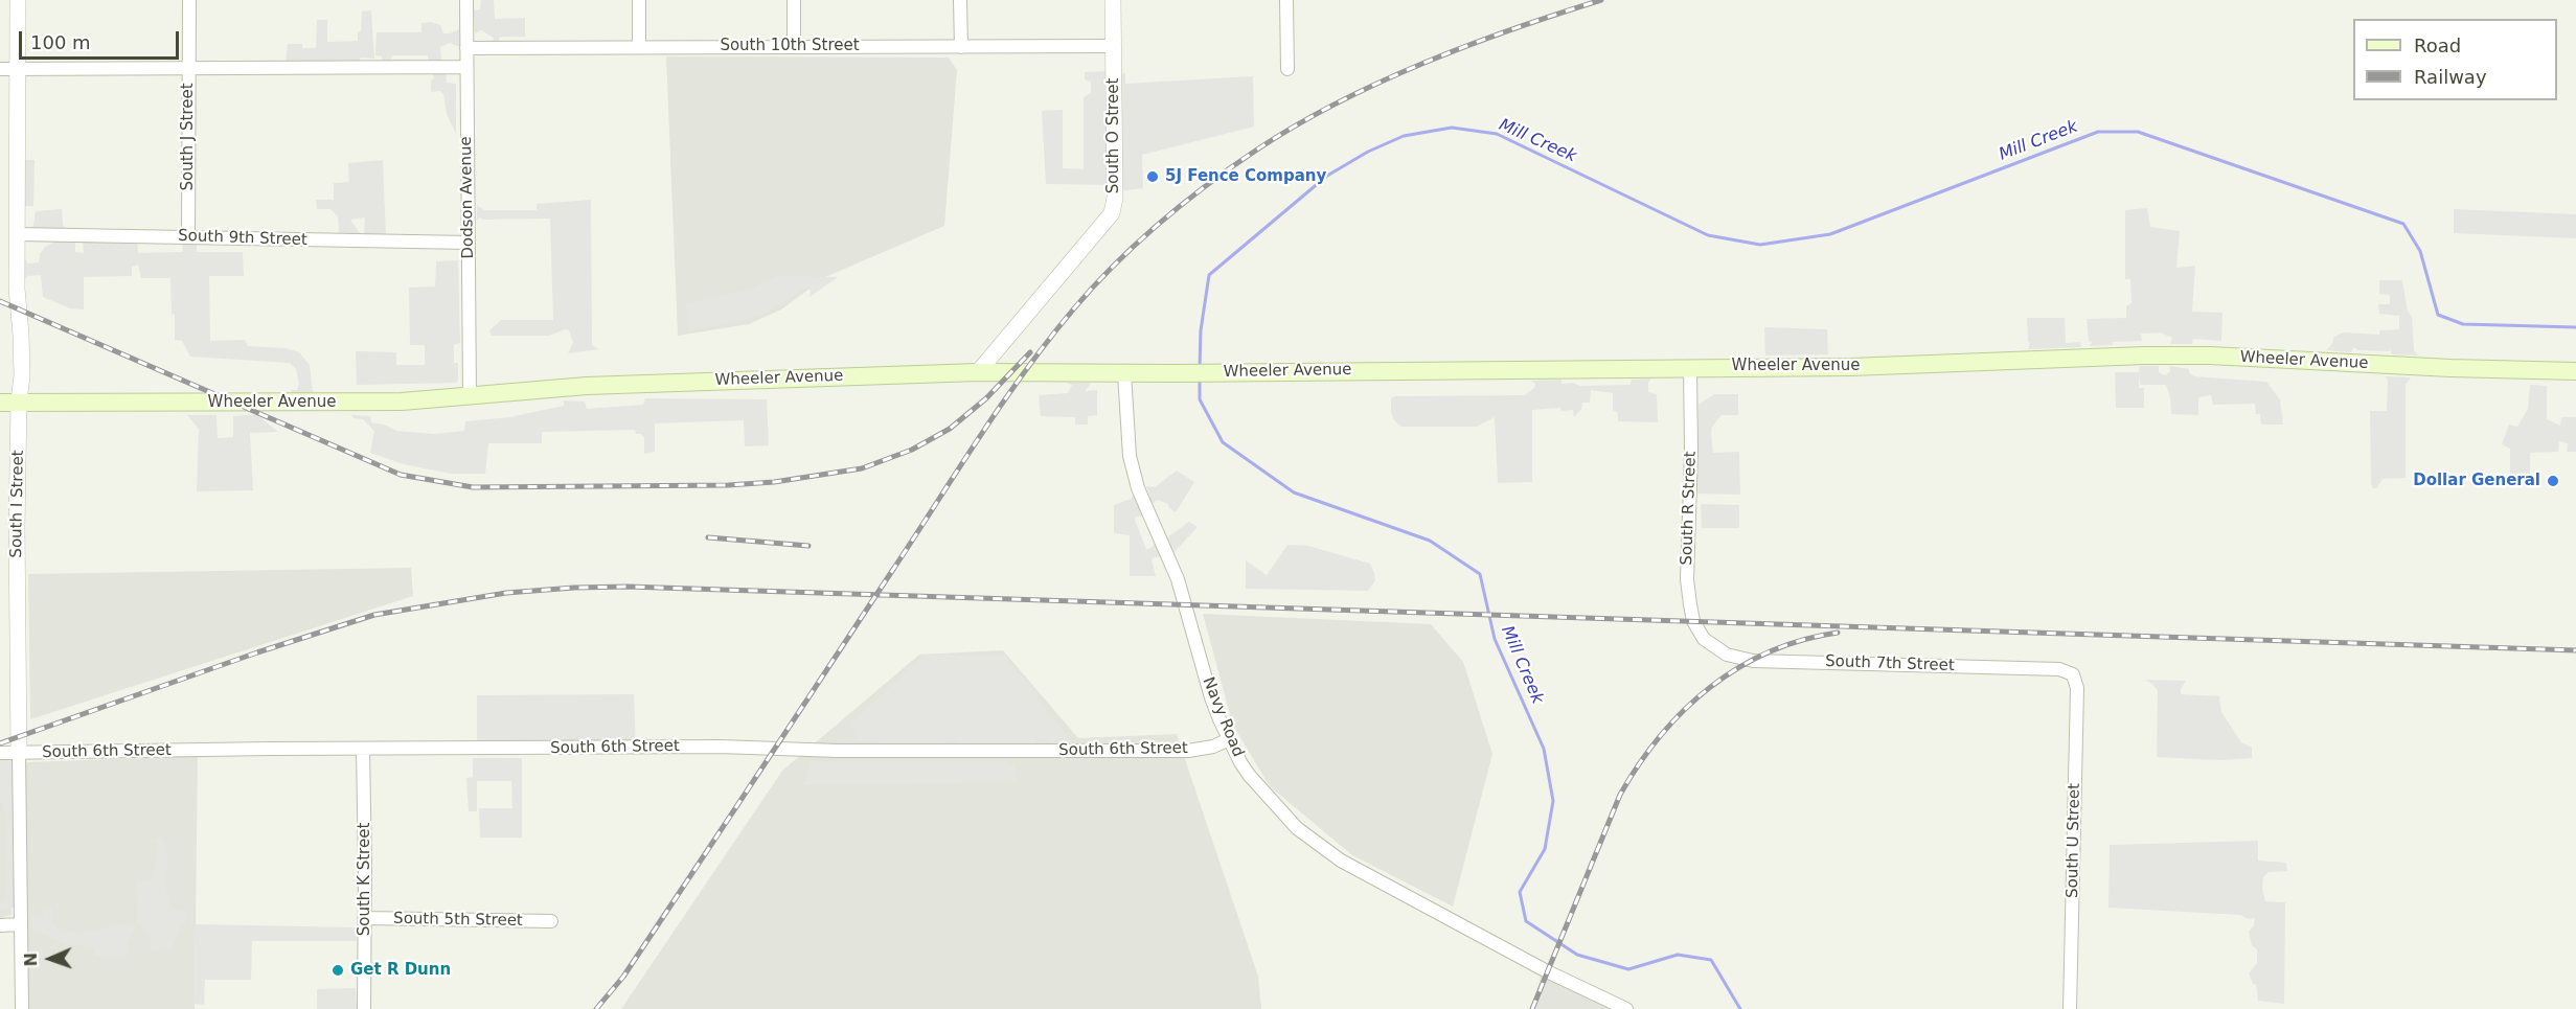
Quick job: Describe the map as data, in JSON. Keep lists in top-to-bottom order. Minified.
{"streets":{"main road":["Wheeler Avenue"],"street":["South 10th Street","South O Street","South J Street","Dodson Avenue","South 9th Street","South I Street","South R Street","South 7th Street","Navy Road","South 6th Street","South U Street","South K Street","South 5th Street"]},"crossings":[["South 10th Street","South O Street"],["South 10th Street","Dodson Avenue"],["South O Street","Wheeler Avenue"],["South J Street","South 9th Street"],["Dodson Avenue","South 9th Street"],["Dodson Avenue","Wheeler Avenue"],["South 9th Street","South I Street"],["Wheeler Avenue","South I Street"],["Wheeler Avenue","South R Street"],["Wheeler Avenue","Navy Road"],["South I Street","South 6th Street"],["South R Street","South 7th Street"],["South 7th Street","South U Street"],["Navy Road","South 6th Street"],["South 6th Street","South K Street"],["South K Street","South 5th Street"]],"water":["Mill Creek"],"places":["5J Fence Company","Dollar General","Get R Dunn"],"legend":["Road","Railway"],"scale_bar":"100 m","north":"left"}
